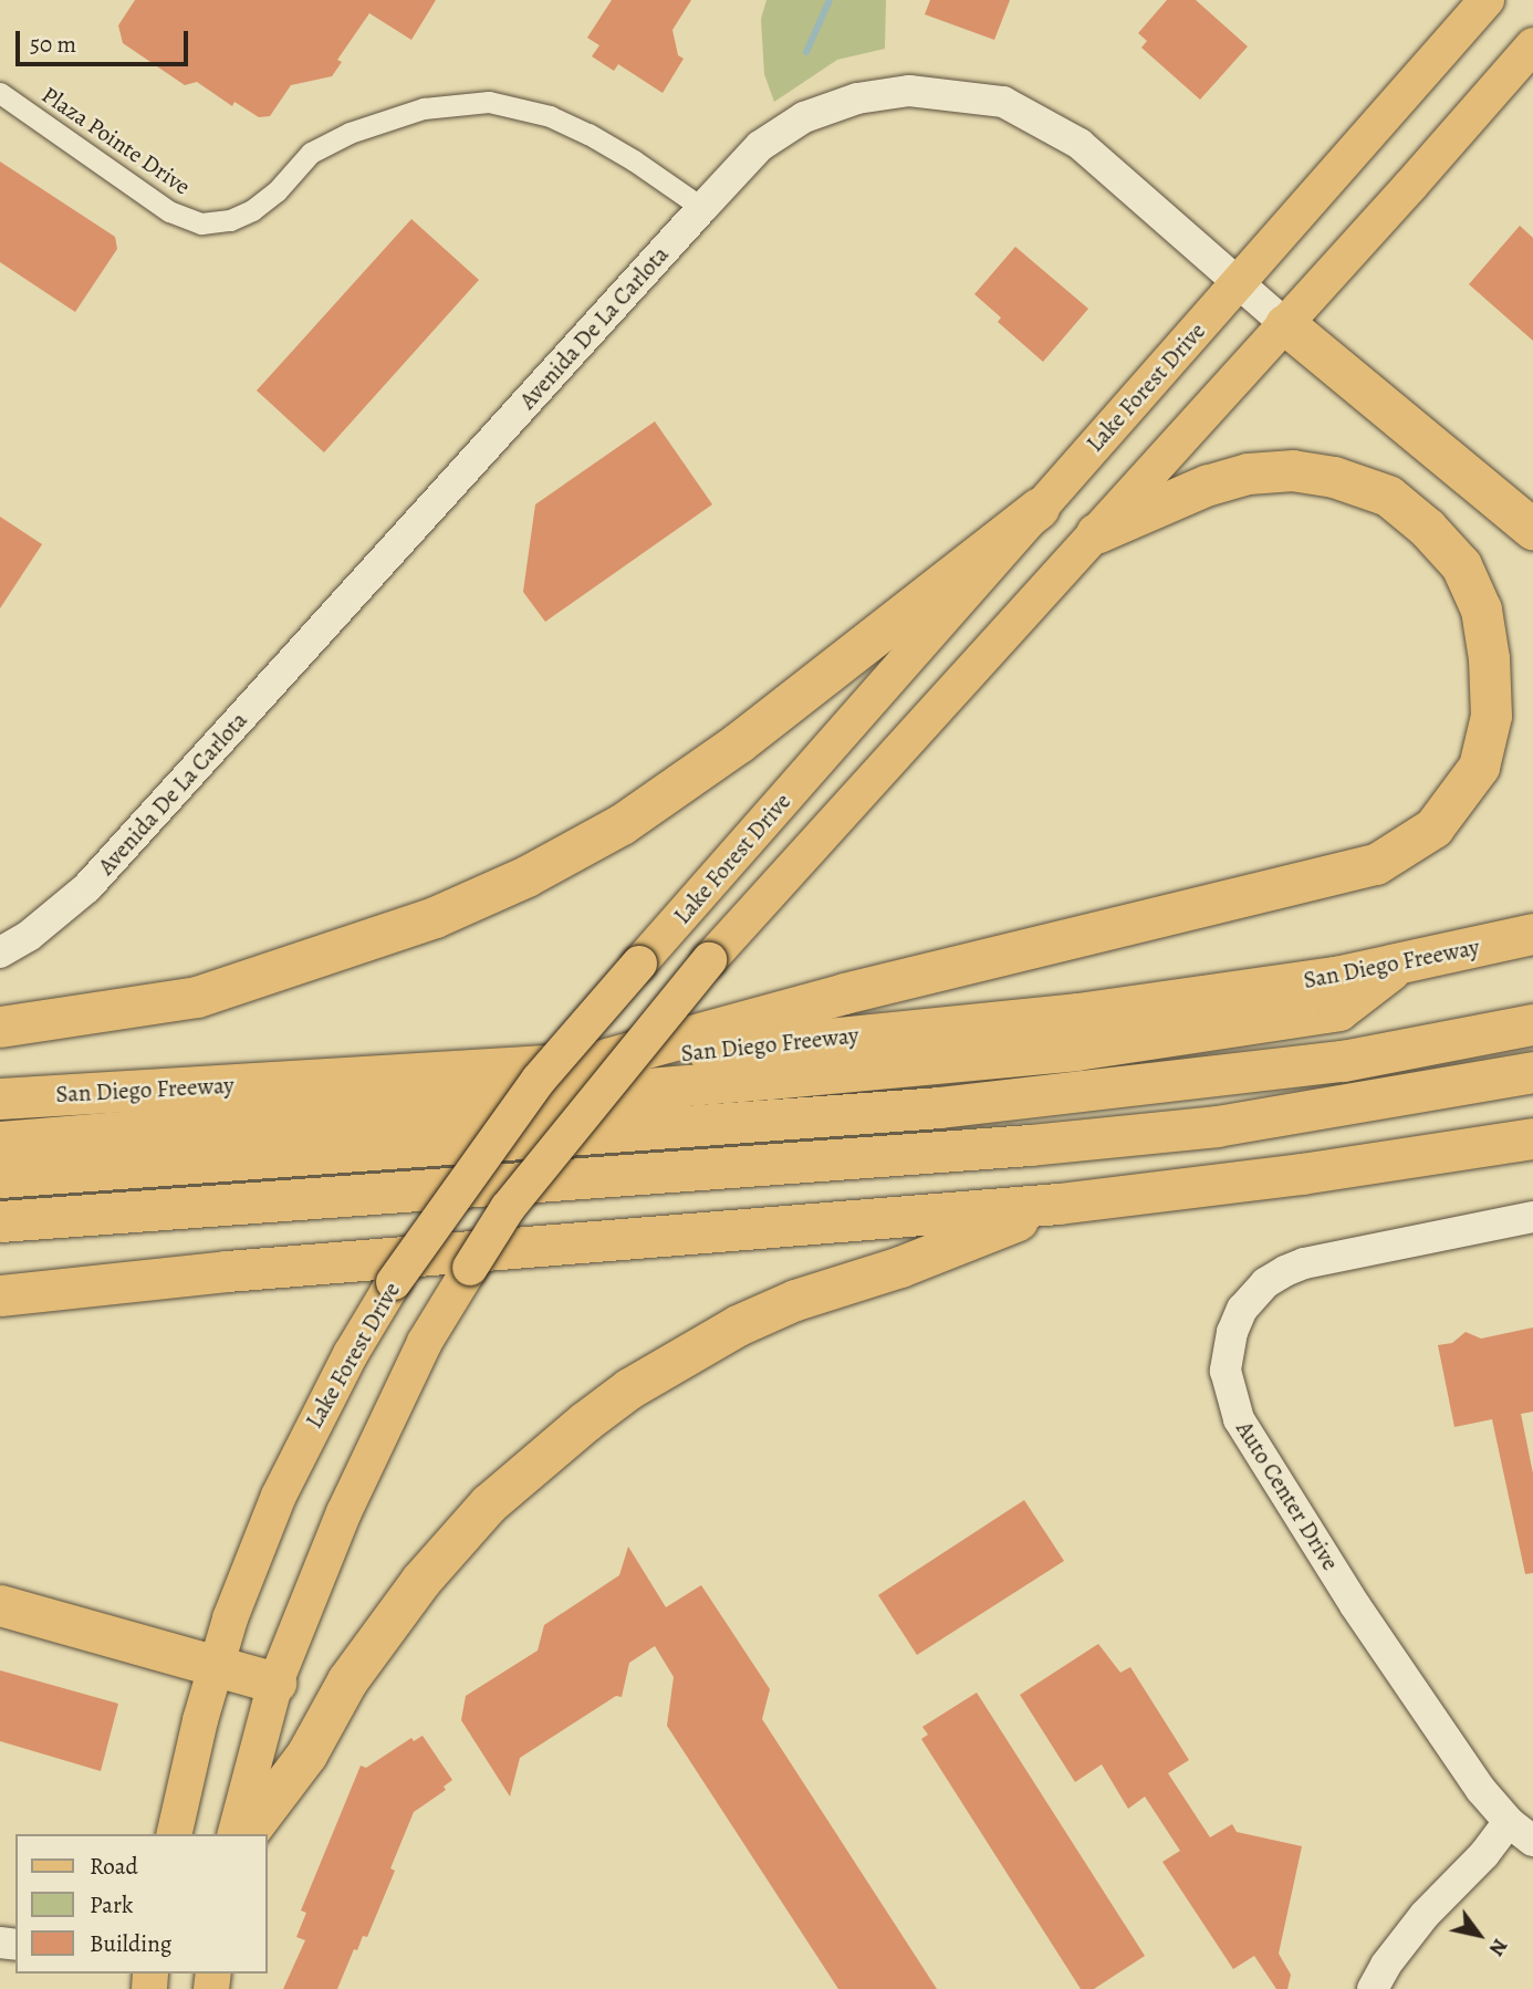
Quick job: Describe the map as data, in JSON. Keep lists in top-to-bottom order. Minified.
{"streets":{"highway":["San Diego Freeway"],"main road":["Avenida De La Carlota","Lake Forest Drive","Auto Center Drive"],"street":["Plaza Pointe Drive"]},"crossings":[["Plaza Pointe Drive","Avenida De La Carlota"],["Avenida De La Carlota","Lake Forest Drive"]],"legend":["Road","Park","Building"],"scale_bar":"50 m","north":"bottom right"}
